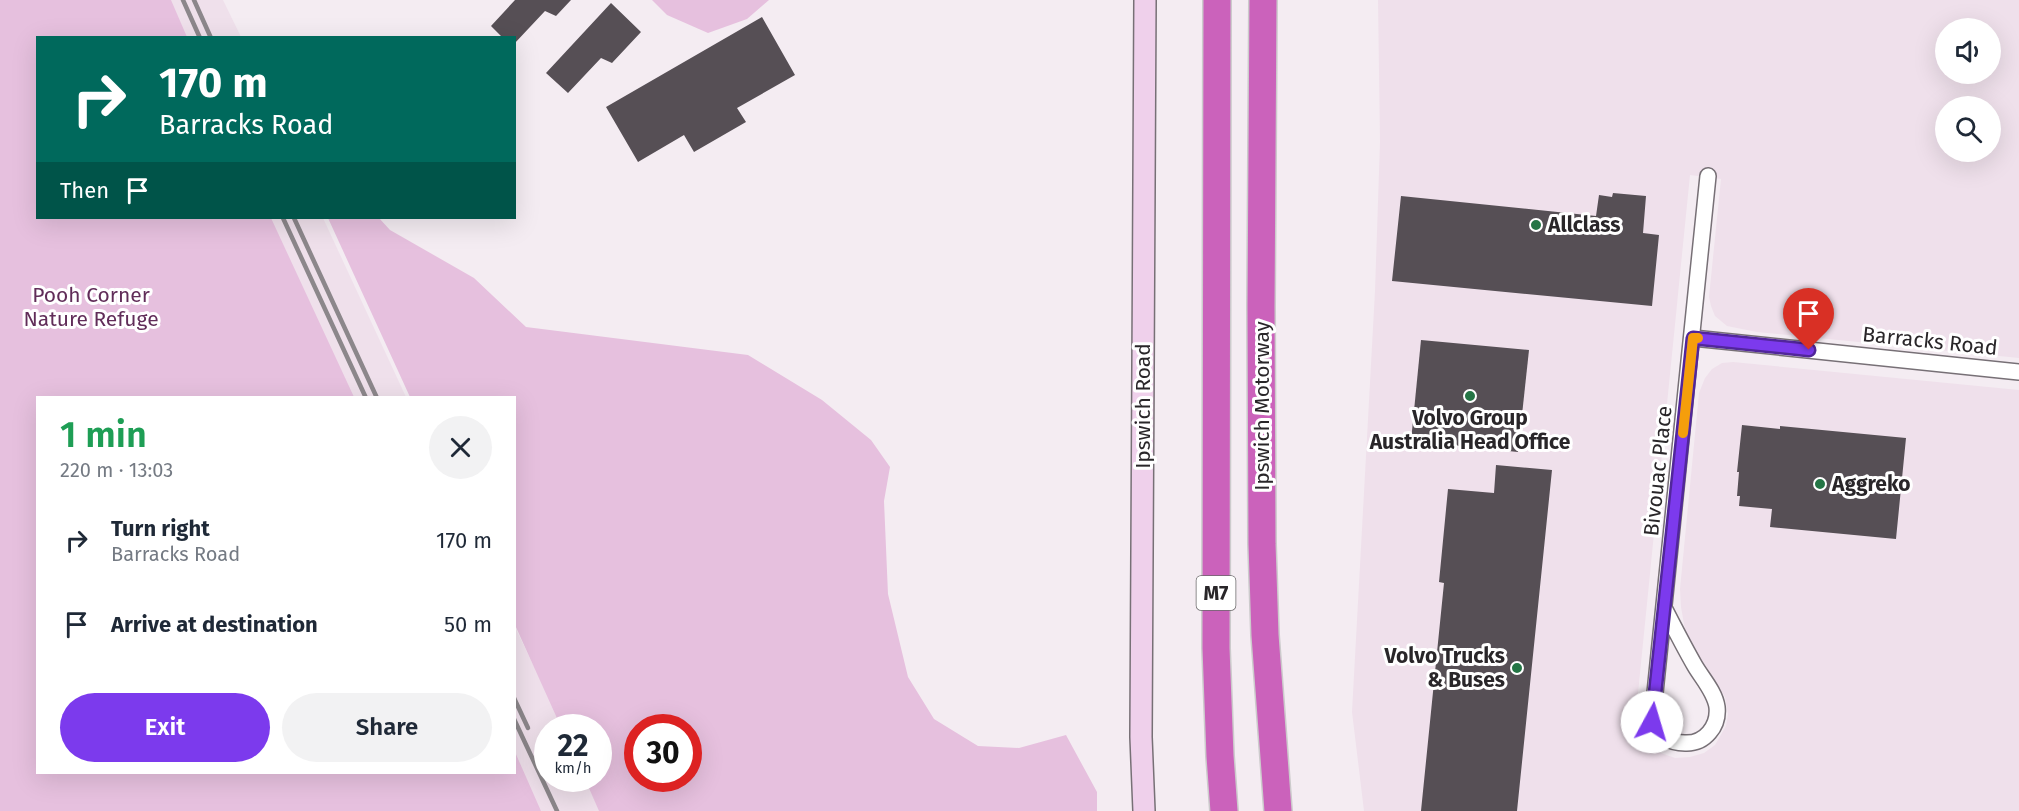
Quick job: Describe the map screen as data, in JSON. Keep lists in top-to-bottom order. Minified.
{"streets":{"highway":["Ipswich Motorway","M7"],"street":["Barracks Road","Ipswich Road","Bivouac Place"]},"crossings":[["Barracks Road","Bivouac Place"]],"parks":["Pooh Corner Nature Refuge"],"places":["Allclass","Volvo Group Australia Head Office","Aggreko","Volvo Trucks & Buses"],"page":{"turn":["170 m","Barracks Road"],"then":"Then","heading":["1 min","220 m · 13:03"],"list":[{"name":"Turn right","note":"Barracks Road","value":"170 m"},{"name":"Arrive at destination","value":"50 m"}],"buttons":["Exit","Share"],"speed":"22 km/h","limit":"30"}}
